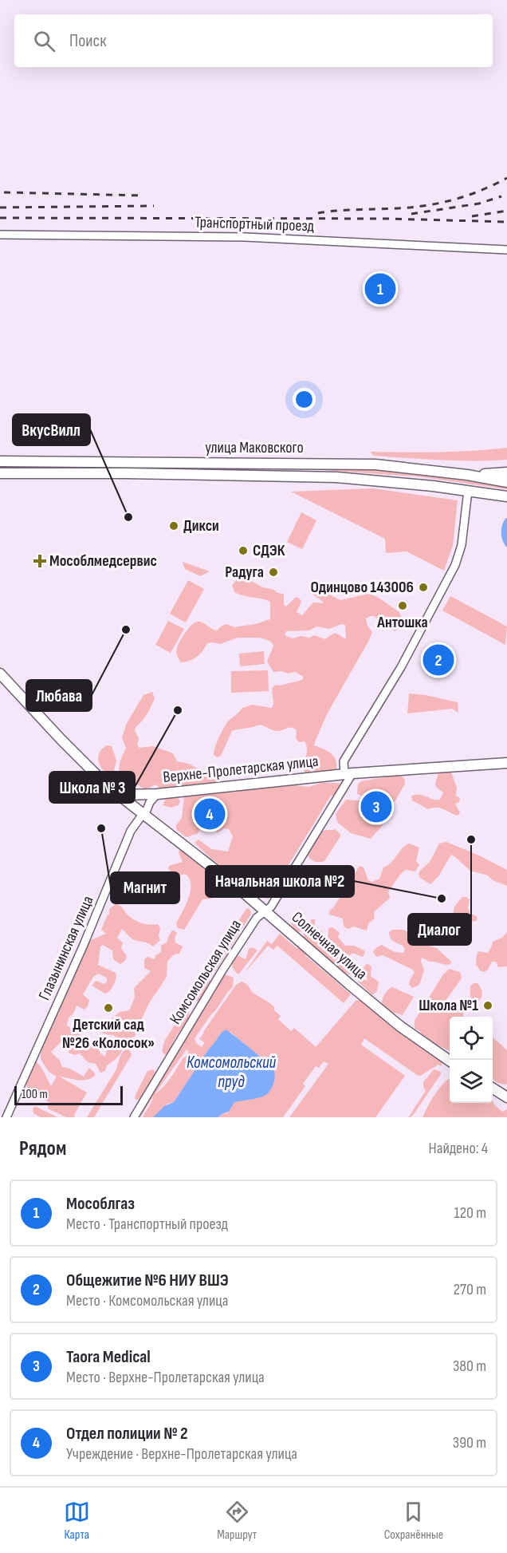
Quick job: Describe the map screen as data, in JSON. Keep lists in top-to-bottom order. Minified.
{"streets":{"street":["Транспортный проезд","улица Маковского","Верхне-Пролетарская улица","Солнечная улица","Глазынинская улица","Комсомольская улица"]},"crossings":[["улица Маковского","Комсомольская улица"],["Верхне-Пролетарская улица","Солнечная улица"],["Верхне-Пролетарская улица","Глазынинская улица"],["Верхне-Пролетарская улица","Комсомольская улица"],["Солнечная улица","Глазынинская улица"],["Солнечная улица","Комсомольская улица"]],"water":["Комсомольский пруд"],"places":{"other":["ВкусВилл","Дикси","СДЭК","Радуга","Одинцово 143006","Антошка","Любава","Школа № 3","Магнит","Диалог","Начальная школа №2","Школа №1","Детский сад №26 «Колосок»"],"health":["Мособлмедсервис"]},"scale_bar":"100 m","page":{"search":"Поиск","pins":["1","2","3","4"],"scale":"100 m","heading":["Рядом","Найдено: 4"],"list":[{"mark":"1","name":"Мособлгаз","note":"Место · Транспортный проезд","value":"120 m"},{"mark":"2","name":"Общежитие №6 НИУ ВШЭ","note":"Место · Комсомольская улица","value":"270 m"},{"mark":"3","name":"Taora Medical","note":"Место · Верхне-Пролетарская улица","value":"380 m"},{"mark":"4","name":"Отдел полиции № 2","note":"Учреждение · Верхне-Пролетарская улица","value":"390 m"}],"nav":["Карта","Маршрут","Сохранённые"]}}
